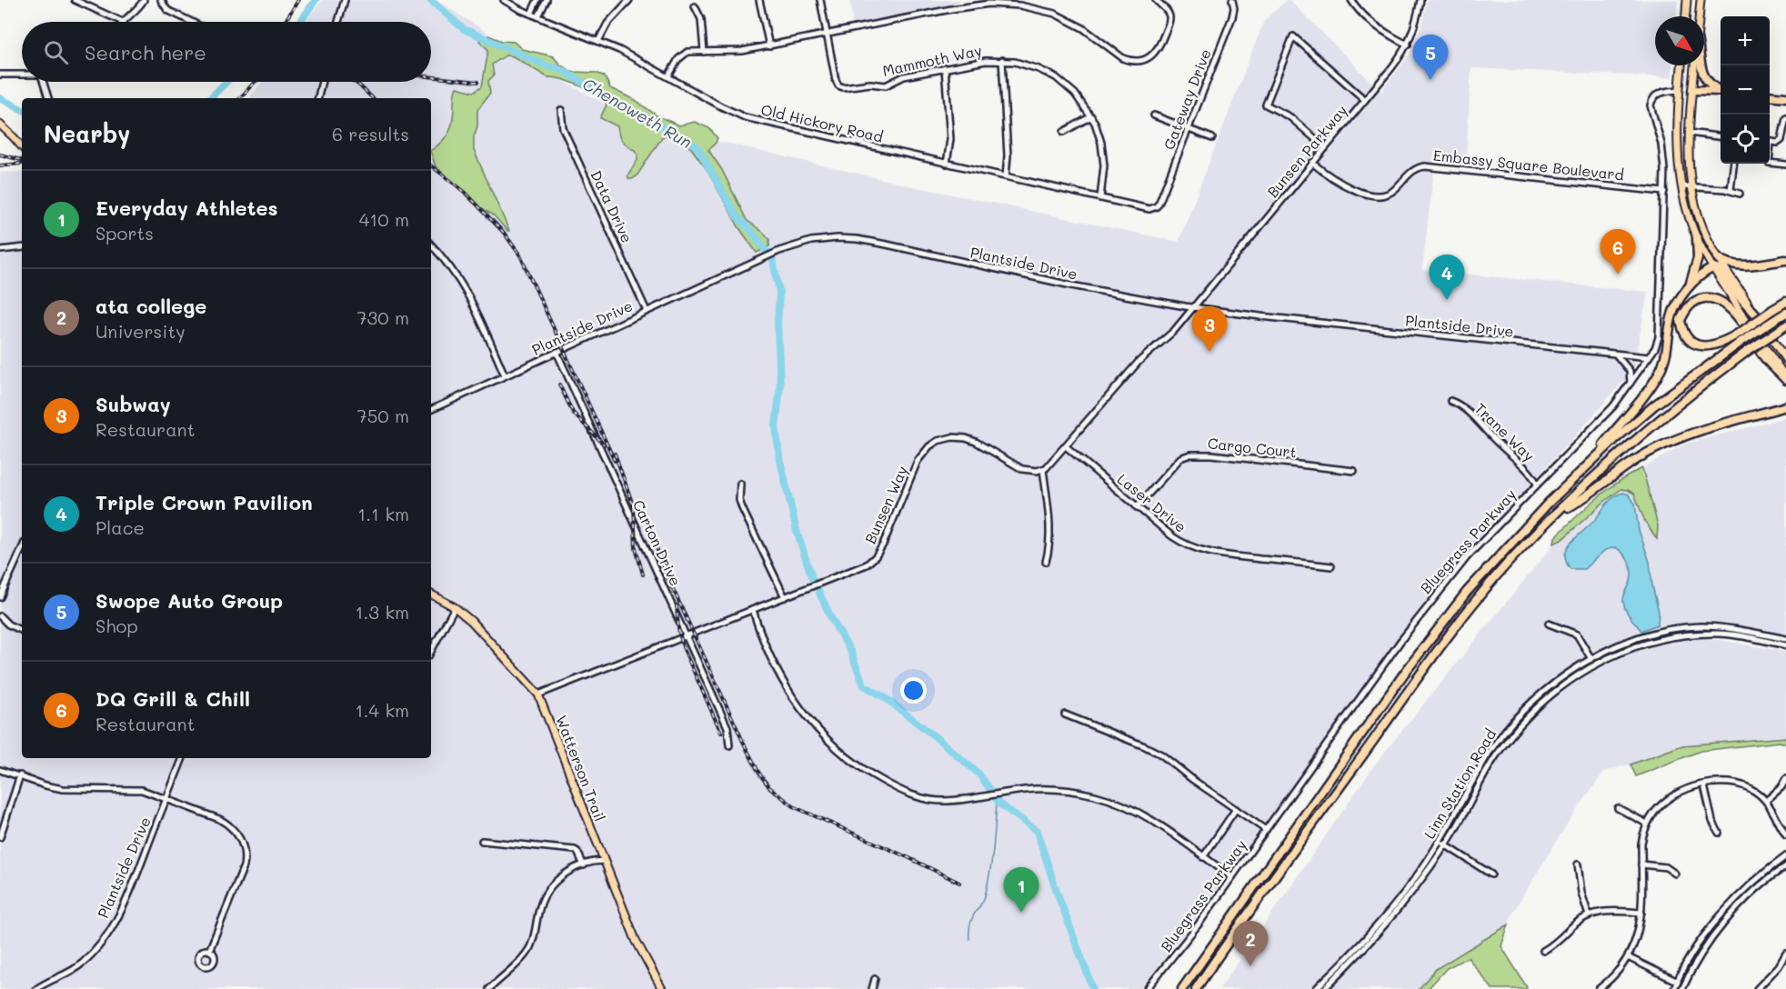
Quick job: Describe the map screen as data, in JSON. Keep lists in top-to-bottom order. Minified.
{"streets":{"main road":["Watterson Trail"],"street":["Mammoth Way","Gateway Drive","Old Hickory Road","Bunsen Parkway","Embassy Square Boulevard","Data Drive","Plantside Drive","Trane Way","Cargo Court","Laser Drive","Bunsen Way","Bluegrass Parkway","Carton Drive","Linn Station Road"]},"crossings":[["Mammoth Way","Old Hickory Road"],["Gateway Drive","Old Hickory Road"],["Bunsen Parkway","Embassy Square Boulevard"],["Bunsen Parkway","Plantside Drive"],["Embassy Square Boulevard","Bluegrass Parkway"],["Data Drive","Plantside Drive"],["Plantside Drive","Bluegrass Parkway"],["Plantside Drive","Carton Drive"],["Trane Way","Bluegrass Parkway"],["Cargo Court","Laser Drive"],["Bunsen Way","Carton Drive"],["Bunsen Way","Watterson Trail"]],"water":["Chenoweth Run"],"north":"bottom right","page":{"map_buttons":["+","−"],"search":"Search here","pins":["5","6","4","3","1","2"],"heading":["Nearby","6 results"],"list":[{"mark":"1","name":"Everyday Athletes","note":"Sports","value":"410 m"},{"mark":"2","name":"ata college","note":"University","value":"730 m"},{"mark":"3","name":"Subway","note":"Restaurant","value":"750 m"},{"mark":"4","name":"Triple Crown Pavilion","note":"Place","value":"1.1 km"},{"mark":"5","name":"Swope Auto Group","note":"Shop","value":"1.3 km"},{"mark":"6","name":"DQ Grill & Chill","note":"Restaurant","value":"1.4 km"}]}}
